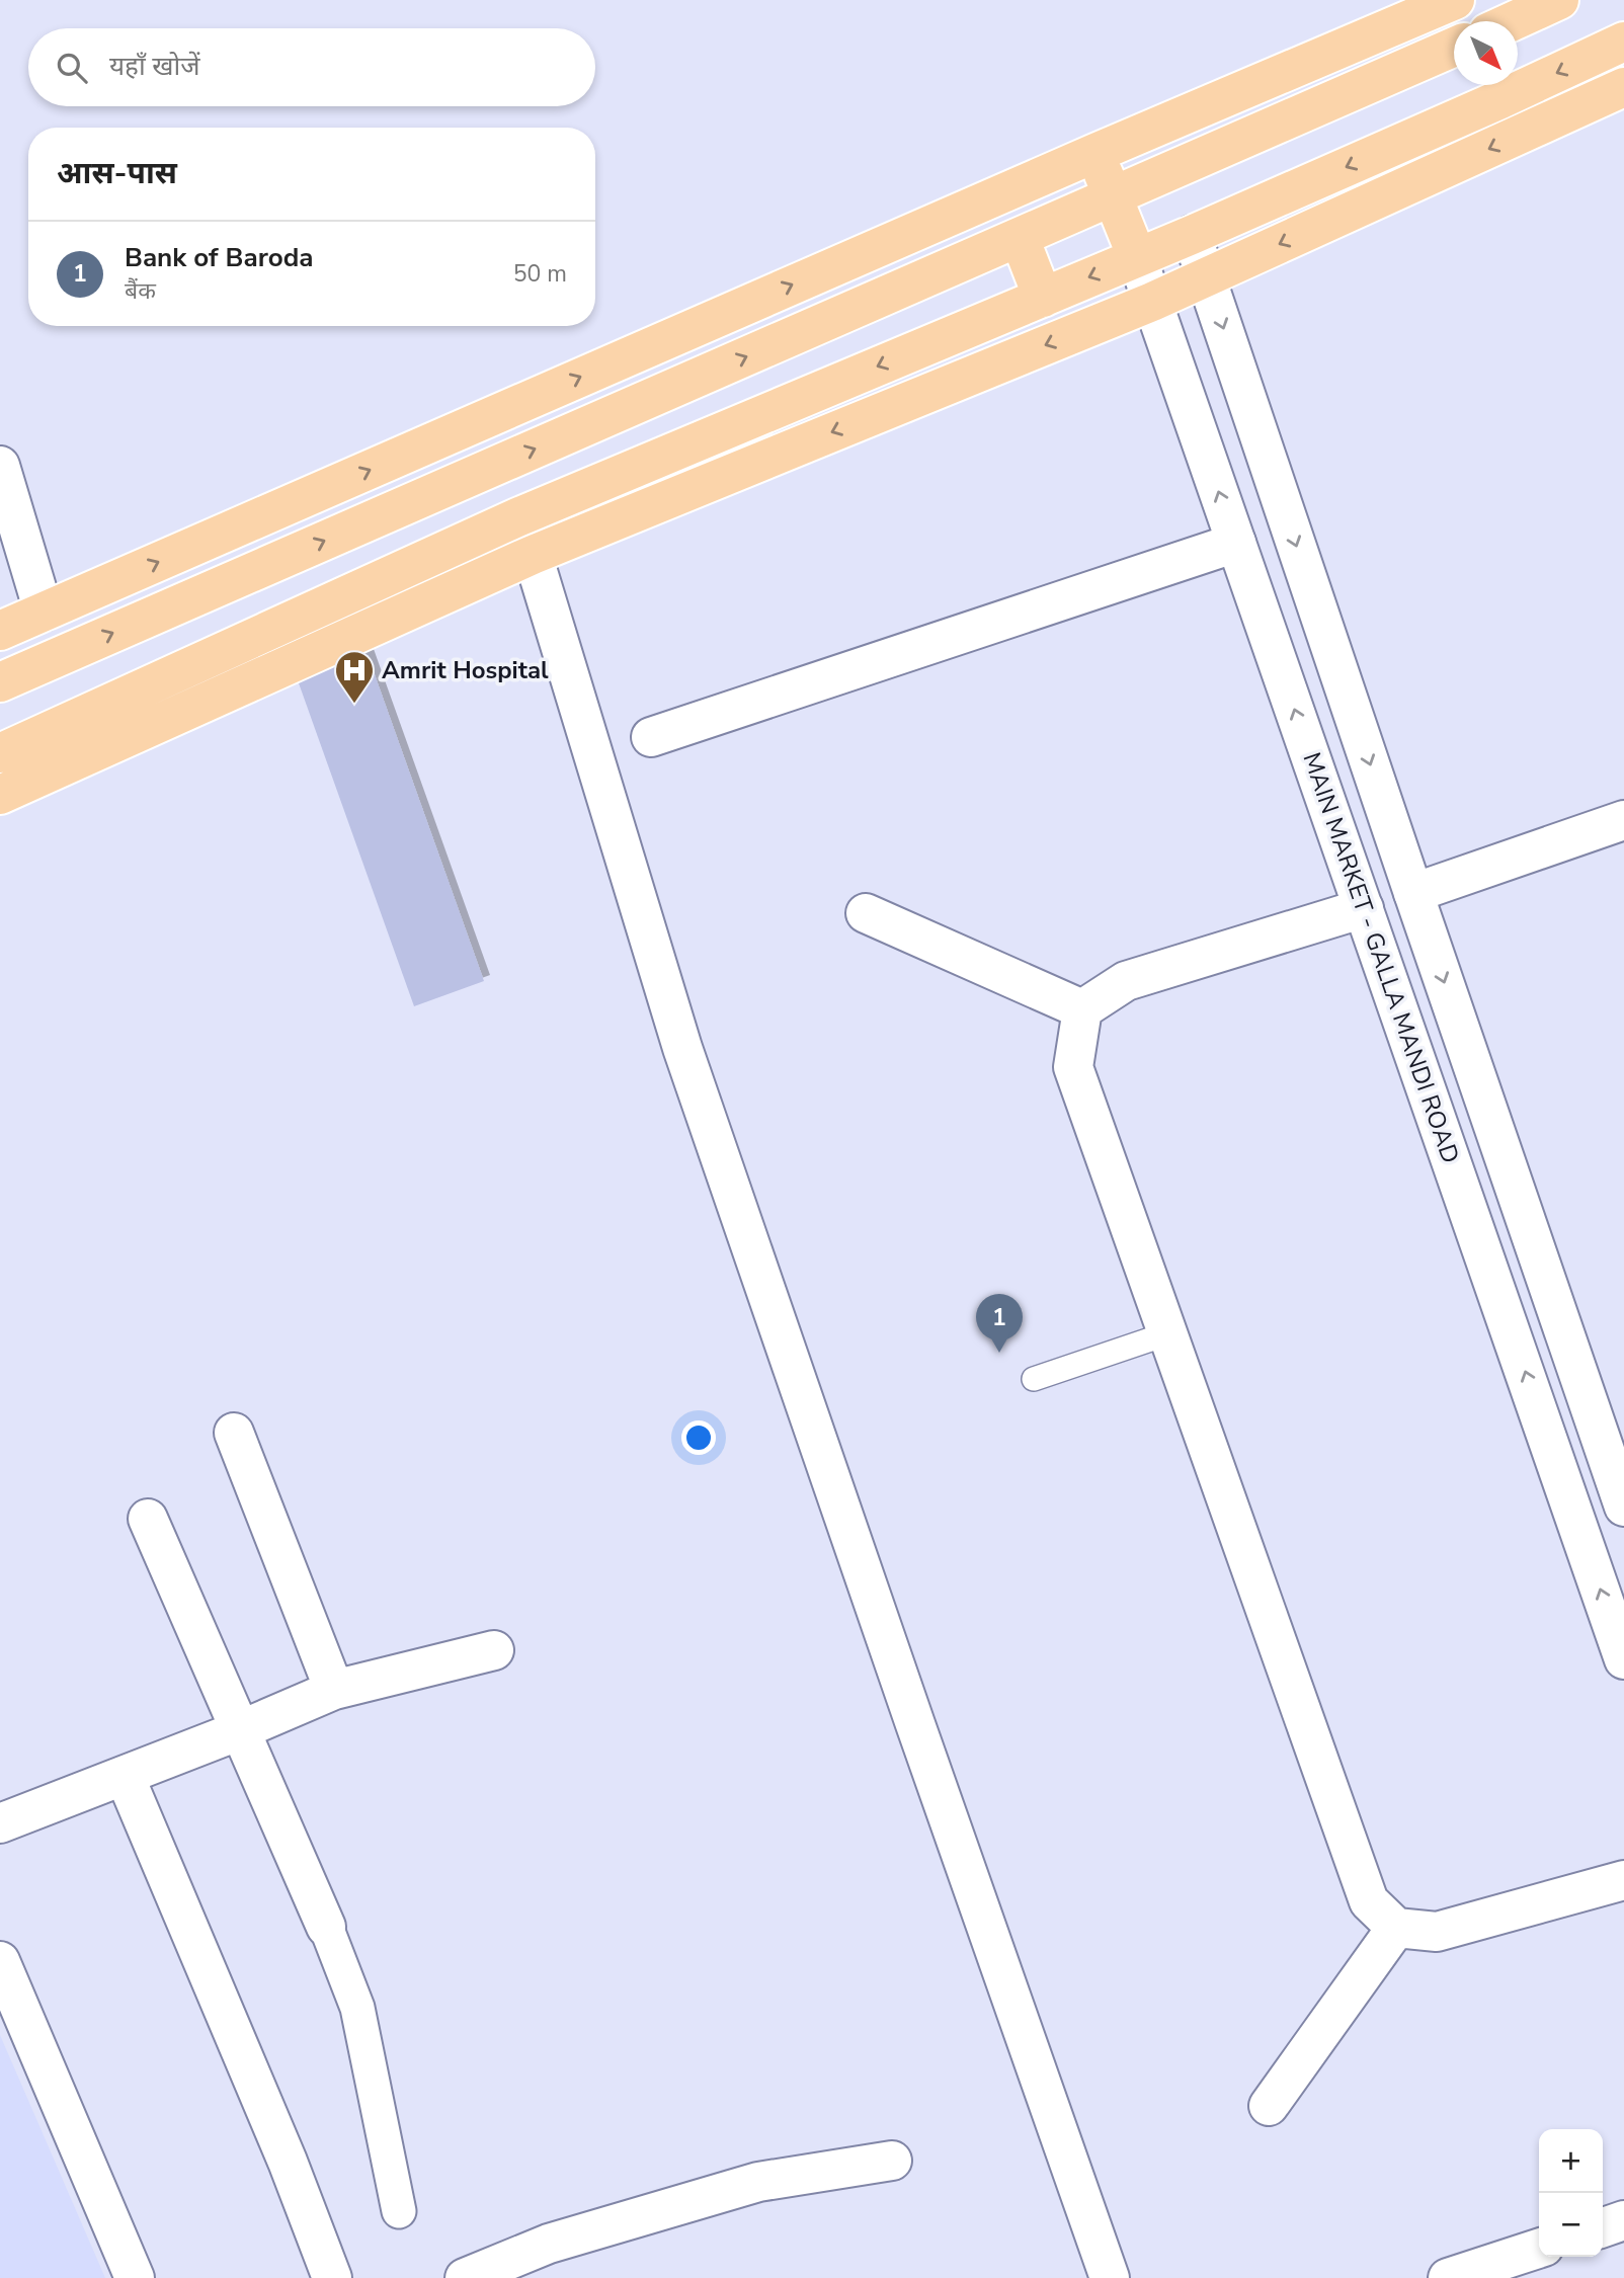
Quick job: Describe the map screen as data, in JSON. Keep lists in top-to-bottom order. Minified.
{"streets":{"street":["MAIN MARKET - GALLA MANDI ROAD"]},"places":{"hospital":["Amrit Hospital"]},"north":"bottom right","page":{"search":"यहाँ खोजें","heading":"आस-पास","list":[{"mark":"1","name":"Bank of Baroda","note":"बैंक","value":"50 m"}],"pins":"1","map_buttons":["+","−"]}}
